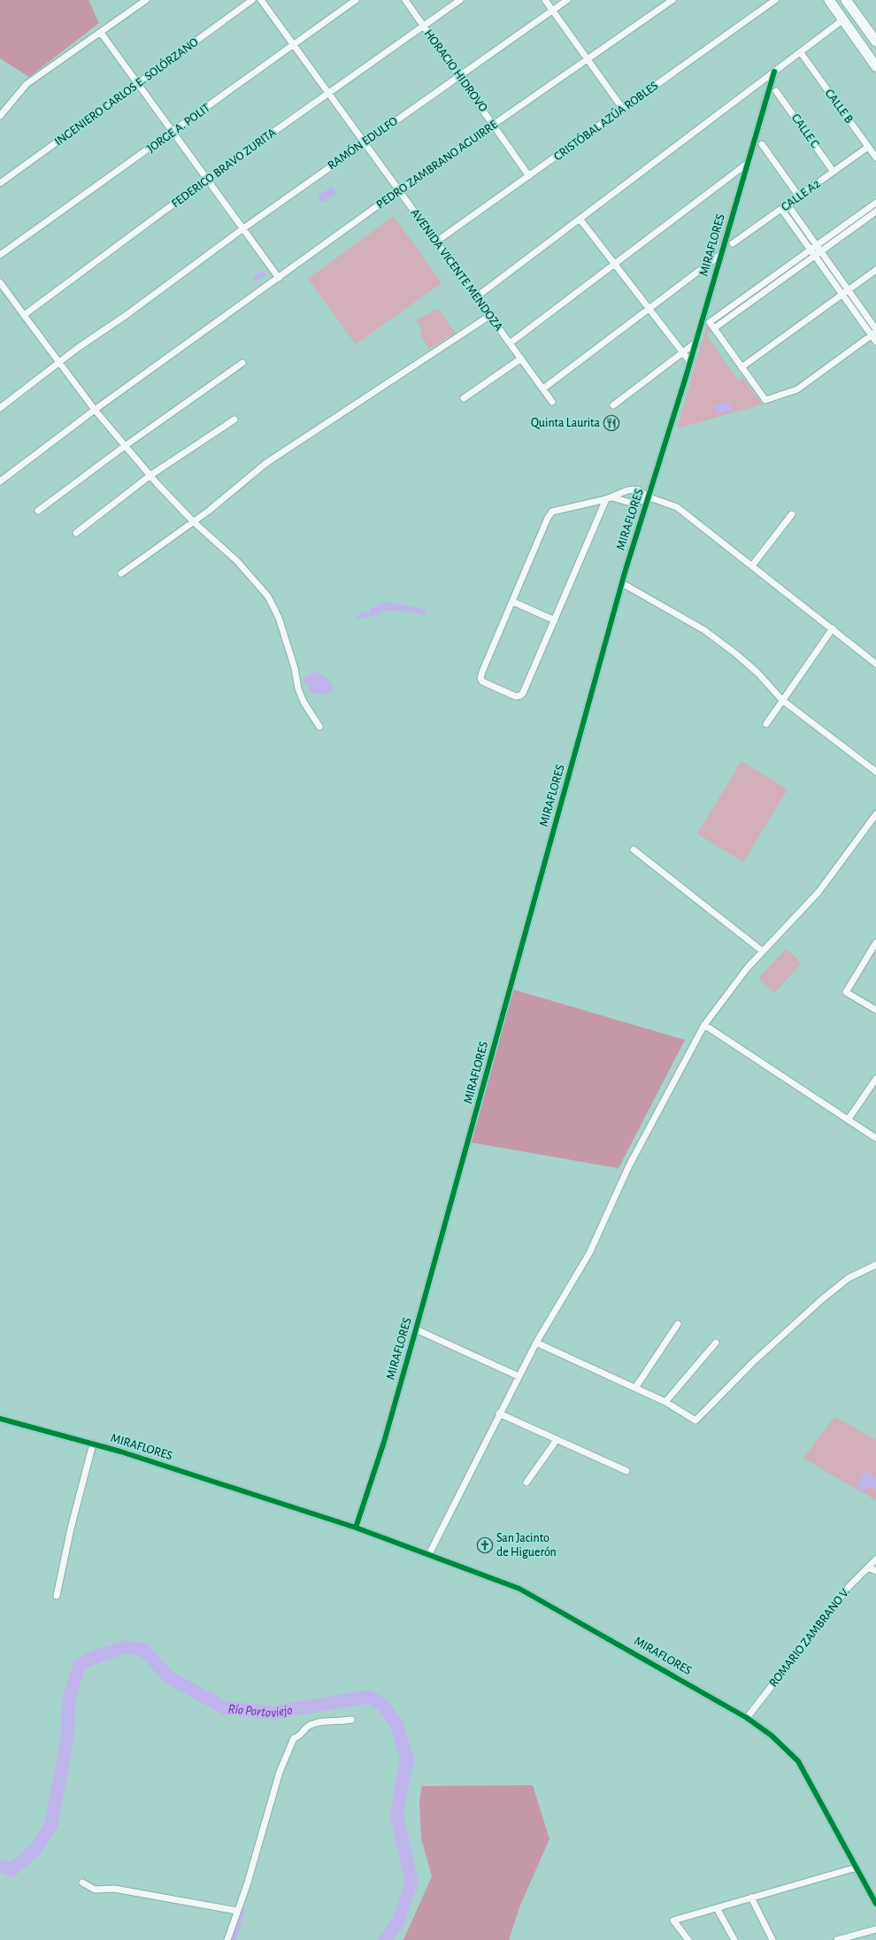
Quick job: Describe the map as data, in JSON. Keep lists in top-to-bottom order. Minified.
{"streets":{"street":["HORACIO HIDROVO","INGENIERO CARLOS E. SOLÓRZANO","CALLE B","CRISTÓBAL AZÚA ROBLES","JORGE A. POLIT","CALLE C","RAMÓN EDULFO","PEDRO ZAMBRANO AGUIRRE","FEDERICO BRAVO ZURITA","CALLE A2","MIRAFLORES","AVENIDA VICENTE MENDOZA","ROMARIO ZAMBRANO V."]},"crossings":[["HORACIO HIDROVO","CRISTÓBAL AZÚA ROBLES"],["HORACIO HIDROVO","RAMÓN EDULFO"],["HORACIO HIDROVO","PEDRO ZAMBRANO AGUIRRE"],["HORACIO HIDROVO","FEDERICO BRAVO ZURITA"],["CALLE B","CALLE A2"],["CRISTÓBAL AZÚA ROBLES","AVENIDA VICENTE MENDOZA"],["JORGE A. POLIT","AVENIDA VICENTE MENDOZA"],["CALLE C","CALLE A2"],["RAMÓN EDULFO","AVENIDA VICENTE MENDOZA"],["PEDRO ZAMBRANO AGUIRRE","AVENIDA VICENTE MENDOZA"],["FEDERICO BRAVO ZURITA","AVENIDA VICENTE MENDOZA"],["MIRAFLORES","ROMARIO ZAMBRANO V."]],"water":["Río Portoviejo"],"places":{"restaurant":["Quinta Laurita"],"church":["San Jacinto de Higuerón"]}}
